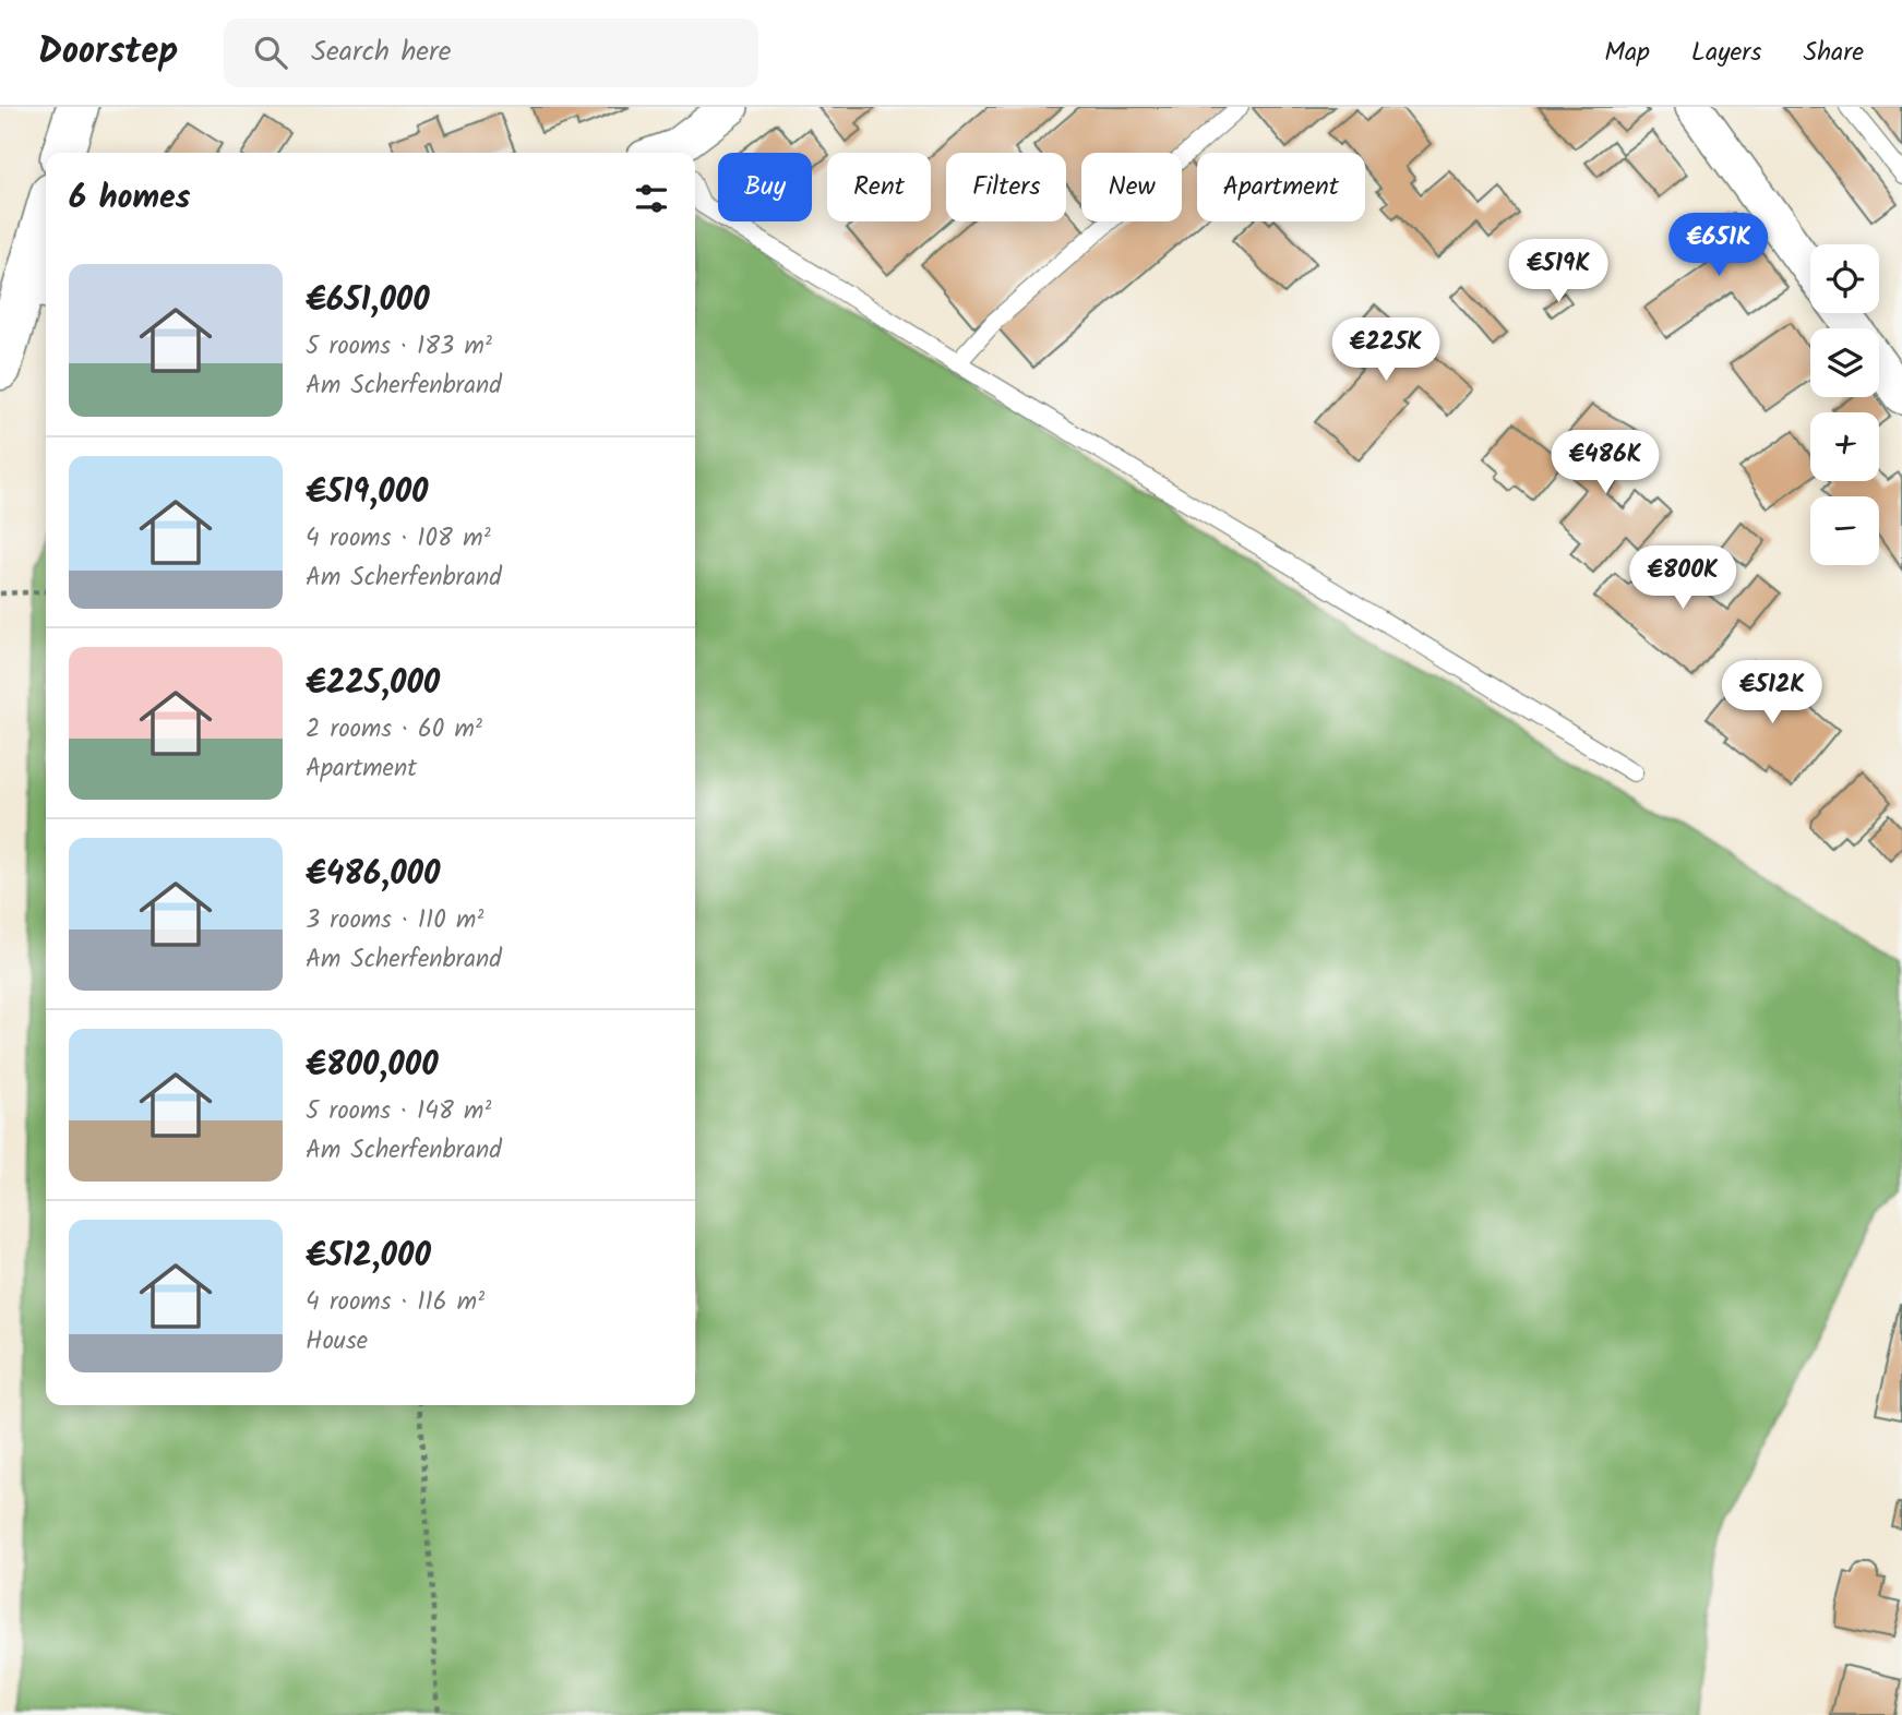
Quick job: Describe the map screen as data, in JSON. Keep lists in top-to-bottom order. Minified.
{"page":{"header":"Doorstep","search":"Search here","nav":["Map","Layers","Share"],"chip":["Buy","Rent","Filters","New","Apartment"],"heading":"6 homes","price":["€651K","€519K","€225K","€486K","€800K","€512K"],"map_buttons":["+","−"],"list":[{"name":"€651,000","note":"5 rooms · 183 m² · Am Scherfenbrand"},{"name":"€519,000","note":"4 rooms · 108 m² · Am Scherfenbrand"},{"name":"€225,000","note":"2 rooms · 60 m² · Apartment"},{"name":"€486,000","note":"3 rooms · 110 m² · Am Scherfenbrand"},{"name":"€800,000","note":"5 rooms · 148 m² · Am Scherfenbrand"},{"name":"€512,000","note":"4 rooms · 116 m² · House"}]}}
